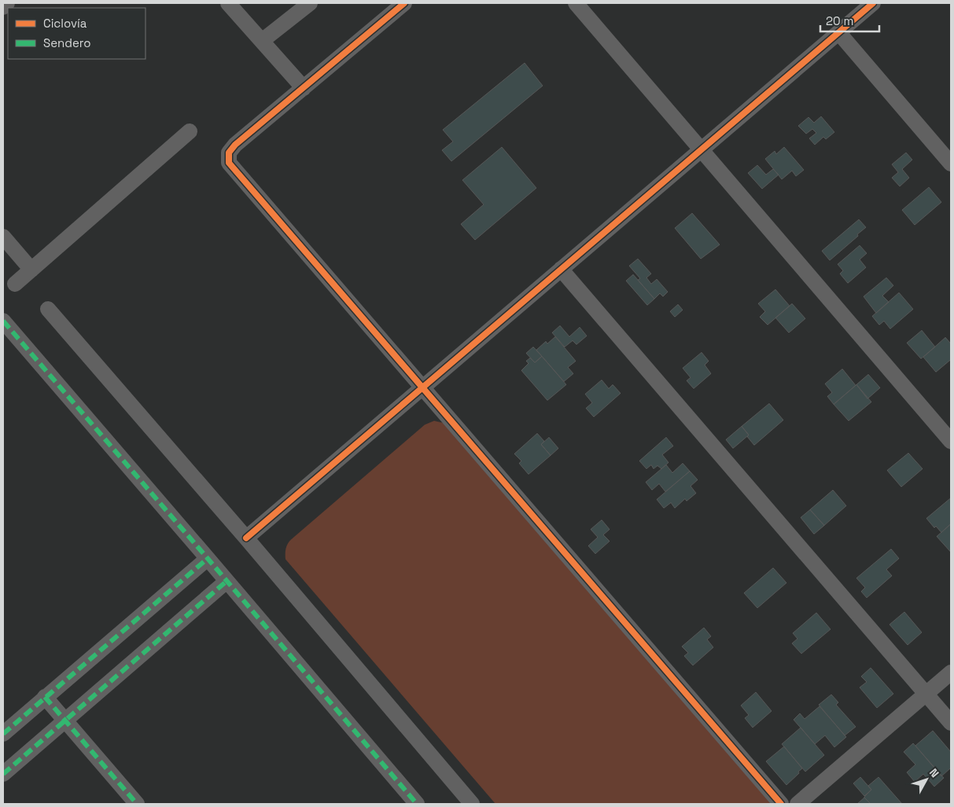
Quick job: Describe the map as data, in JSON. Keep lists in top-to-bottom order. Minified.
{"legend":["Ciclovía","Sendero"],"scale_bar":"20 m","north":"top right"}
